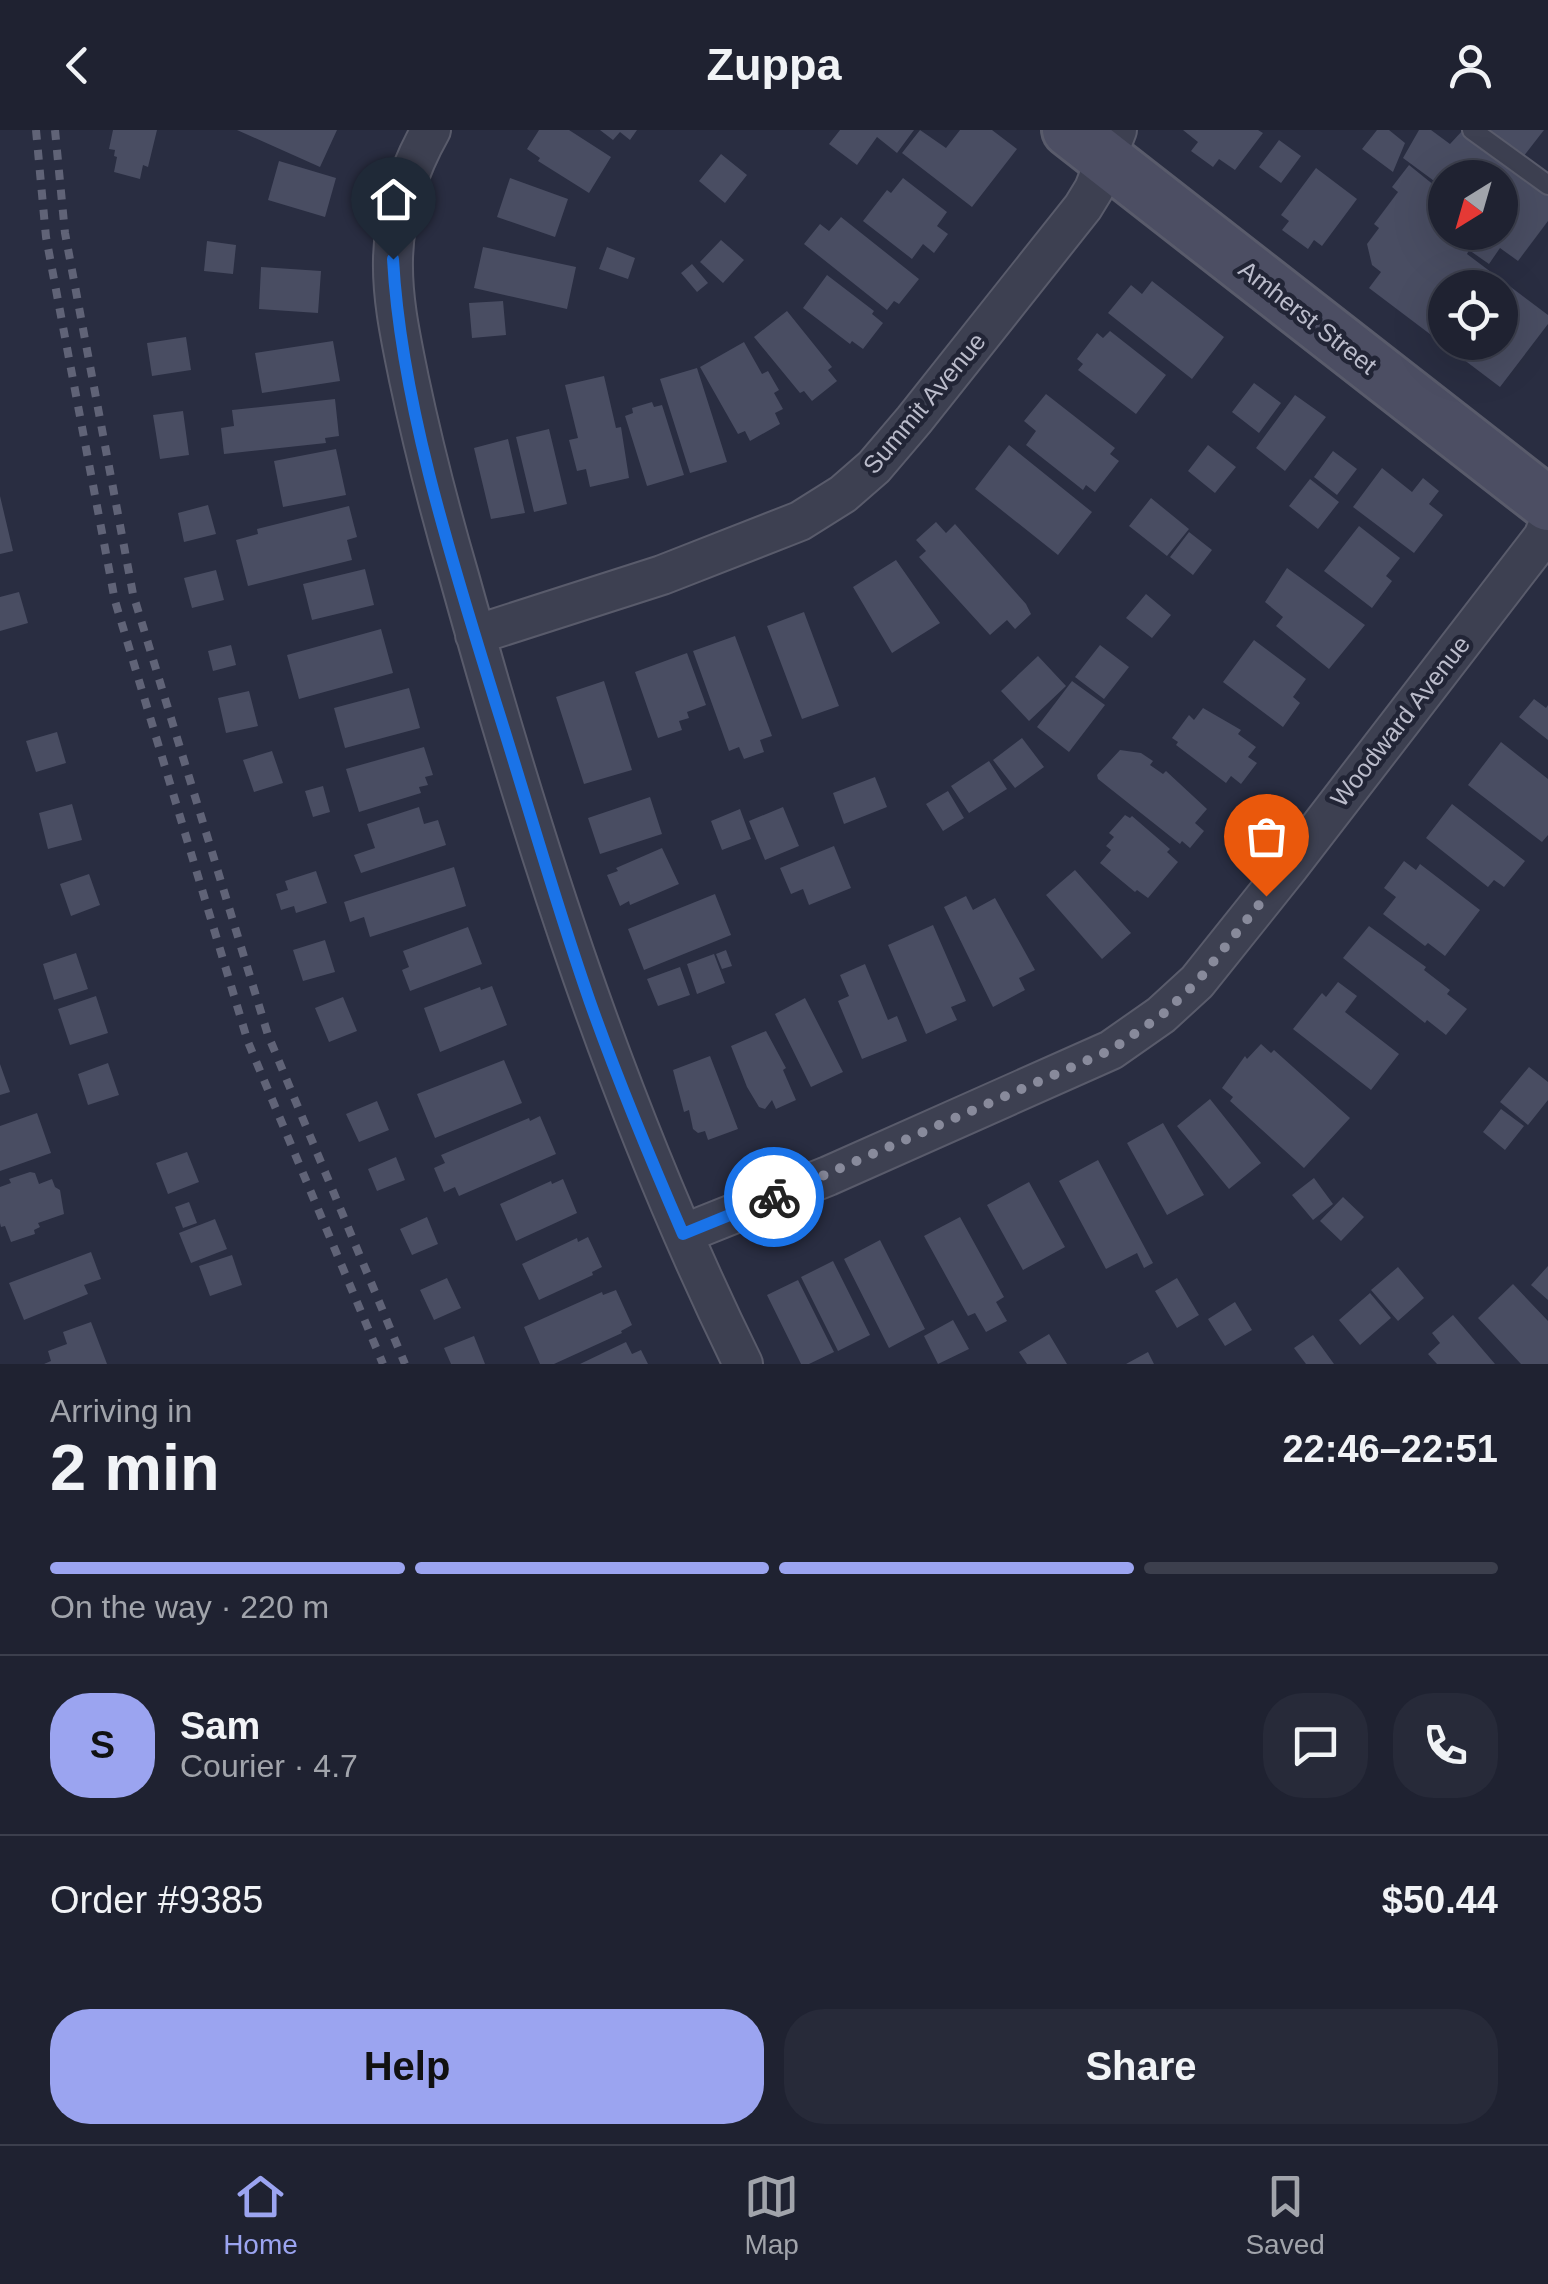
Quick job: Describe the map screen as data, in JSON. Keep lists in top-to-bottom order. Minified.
{"streets":{"street":["Amherst Street","Summit Avenue","Woodward Avenue"]},"crossings":[["Amherst Street","Summit Avenue"]],"north":"bottom left","page":{"header":"Zuppa","heading":["2 min","Arriving in","22:46–22:51"],"panel":["Sam","Courier · 4.7","Order #9385","$50.44"],"bar":"On the way · 220 m","round":"S","buttons":["Help","Share"],"tabs":["Home","Map","Saved"]}}
